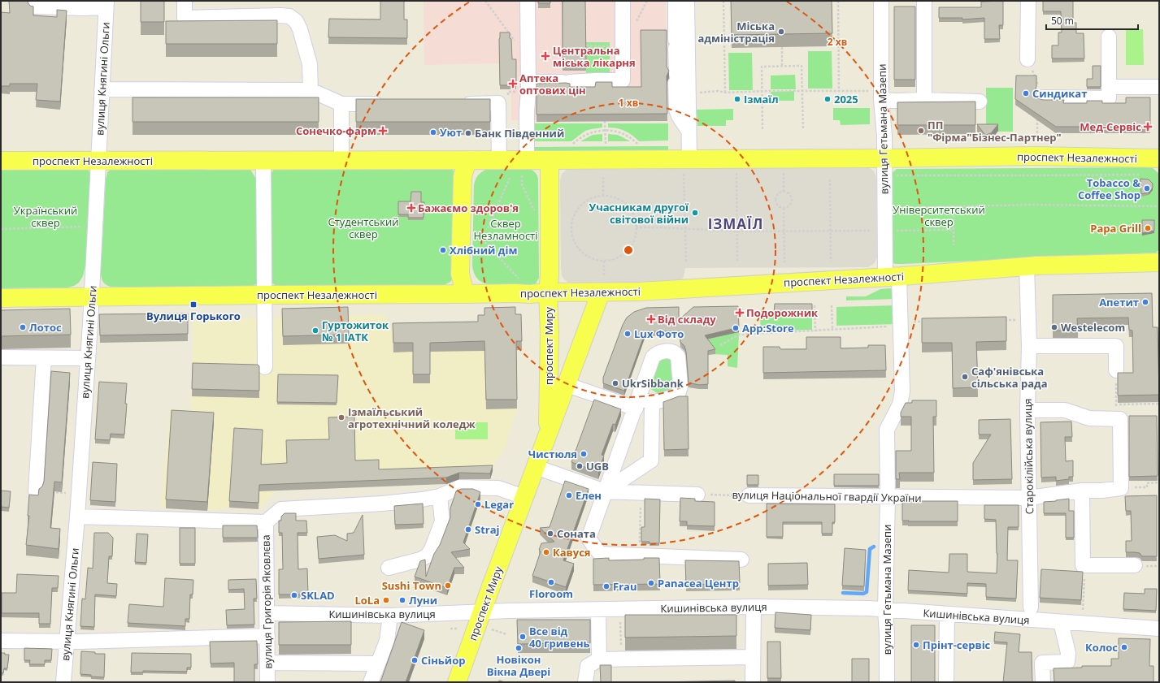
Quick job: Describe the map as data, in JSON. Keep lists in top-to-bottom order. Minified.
{"streets":{"main road":["проспект Незалежності","проспект Миру"],"street":["вулиця Княгині Ольги","вулиця Гетьмана Мазепи","Старокілійська вулиця","вулиця Національної гвардії України","вулиця Григорія Яковлєва","Кишинівська вулиця"]},"crossings":[["вулиця Княгині Ольги","проспект Незалежності"],["вулиця Гетьмана Мазепи","проспект Незалежності"],["вулиця Гетьмана Мазепи","вулиця Національної гвардії України"],["вулиця Гетьмана Мазепи","Кишинівська вулиця"],["проспект Незалежності","проспект Миру"],["проспект Незалежності","Старокілійська вулиця"],["проспект Миру","Кишинівська вулиця"],["Старокілійська вулиця","вулиця Національної гвардії України"],["вулиця Григорія Яковлєва","Кишинівська вулиця"]],"districts":["ІЗМАЇЛ"],"parks":["Університетський сквер","Український сквер","Студентський сквер","Сквер Незламності"],"places":{"other":["Міська адміністрація","Синдикат","Ізмаїл","2025","ПП \"Фірма\"Бізнес-Партнер\"","Уют","Банк Південний","Tobacco & Coffee Shop","Учасникам другої світової війни","Papa Grill","Хлібний дім","Апетит","Лотос","Westelecom","App:Store","Гуртожиток № 1 ІАТК","Lux Фото","Саф'янівська сільська рада","UkrSibbank","Ізмаїльський агротехнічний коледж","Чистюля","UGB","Елен","Legar","Straj","Соната","Кавуся","Floroom","Panacea Центр","Sushi Town","Frau","SKLAD","LoLa","Луни","Все від 40 гривень","Прінт-сервіс","Колос","Новікон Вікна Двері","Сіньйор"],"health":["Центральна міська лікарня","Аптека оптових цін","Мед-Сервіс","Сонечко-фарм","Бажаємо здоров'я","Подорожник","Від складу"],"transit":["Вулиця Горького"]},"scale_bar":"50 m","rings":["2 хв","1 хв"]}
